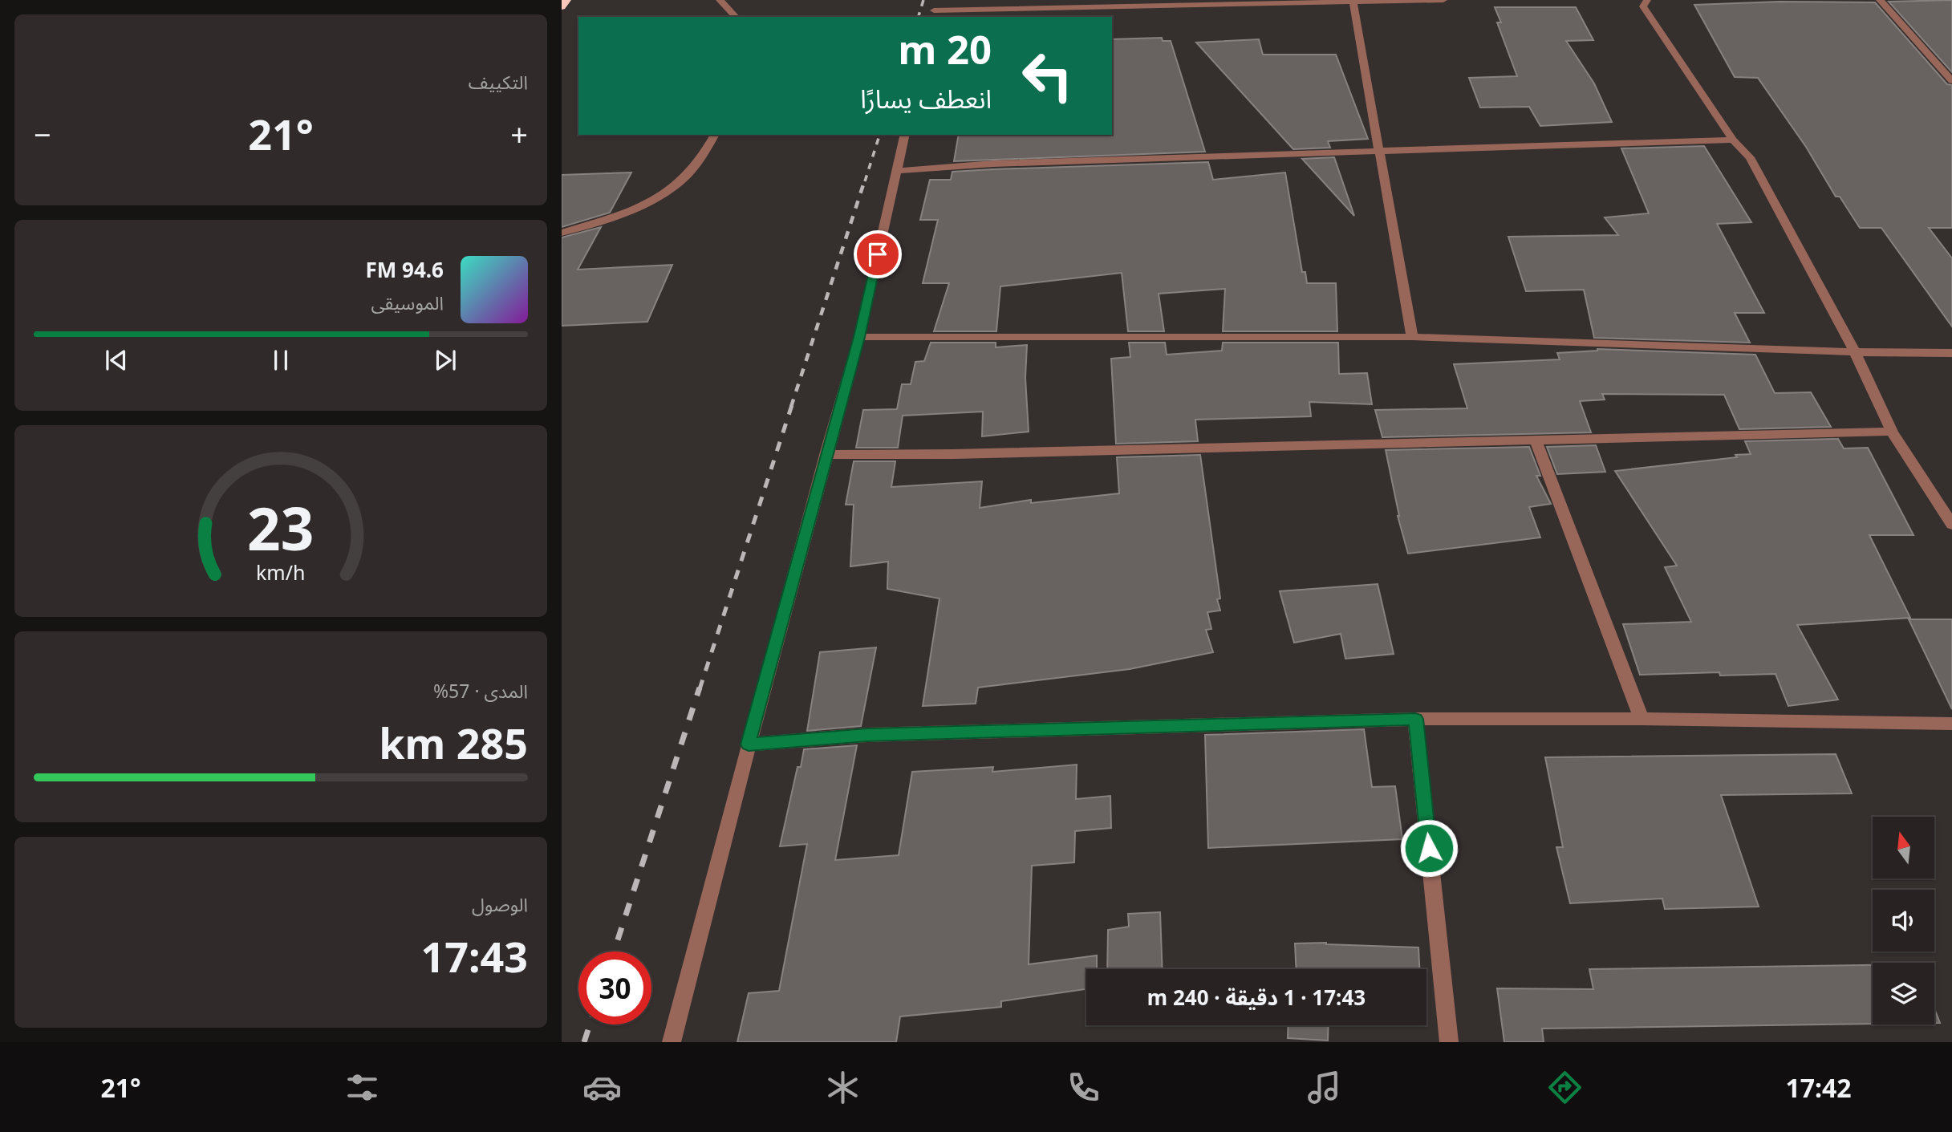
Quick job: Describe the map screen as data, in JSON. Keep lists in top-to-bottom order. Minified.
{"north":"top","page":{"tile":["التكييف",["المدى · 57%","285 km"],["الوصول","17:43"]],"turn":["20 m","انعطف يسارًا"],"heat":["−","21°","+"],"song":["94.6 FM","الموسيقى"],"limit":"30","trip":"17:43 · 1 دقيقة · 240 m","tabs":["17:42","21°"],"gauge":["23","km/h"]}}
